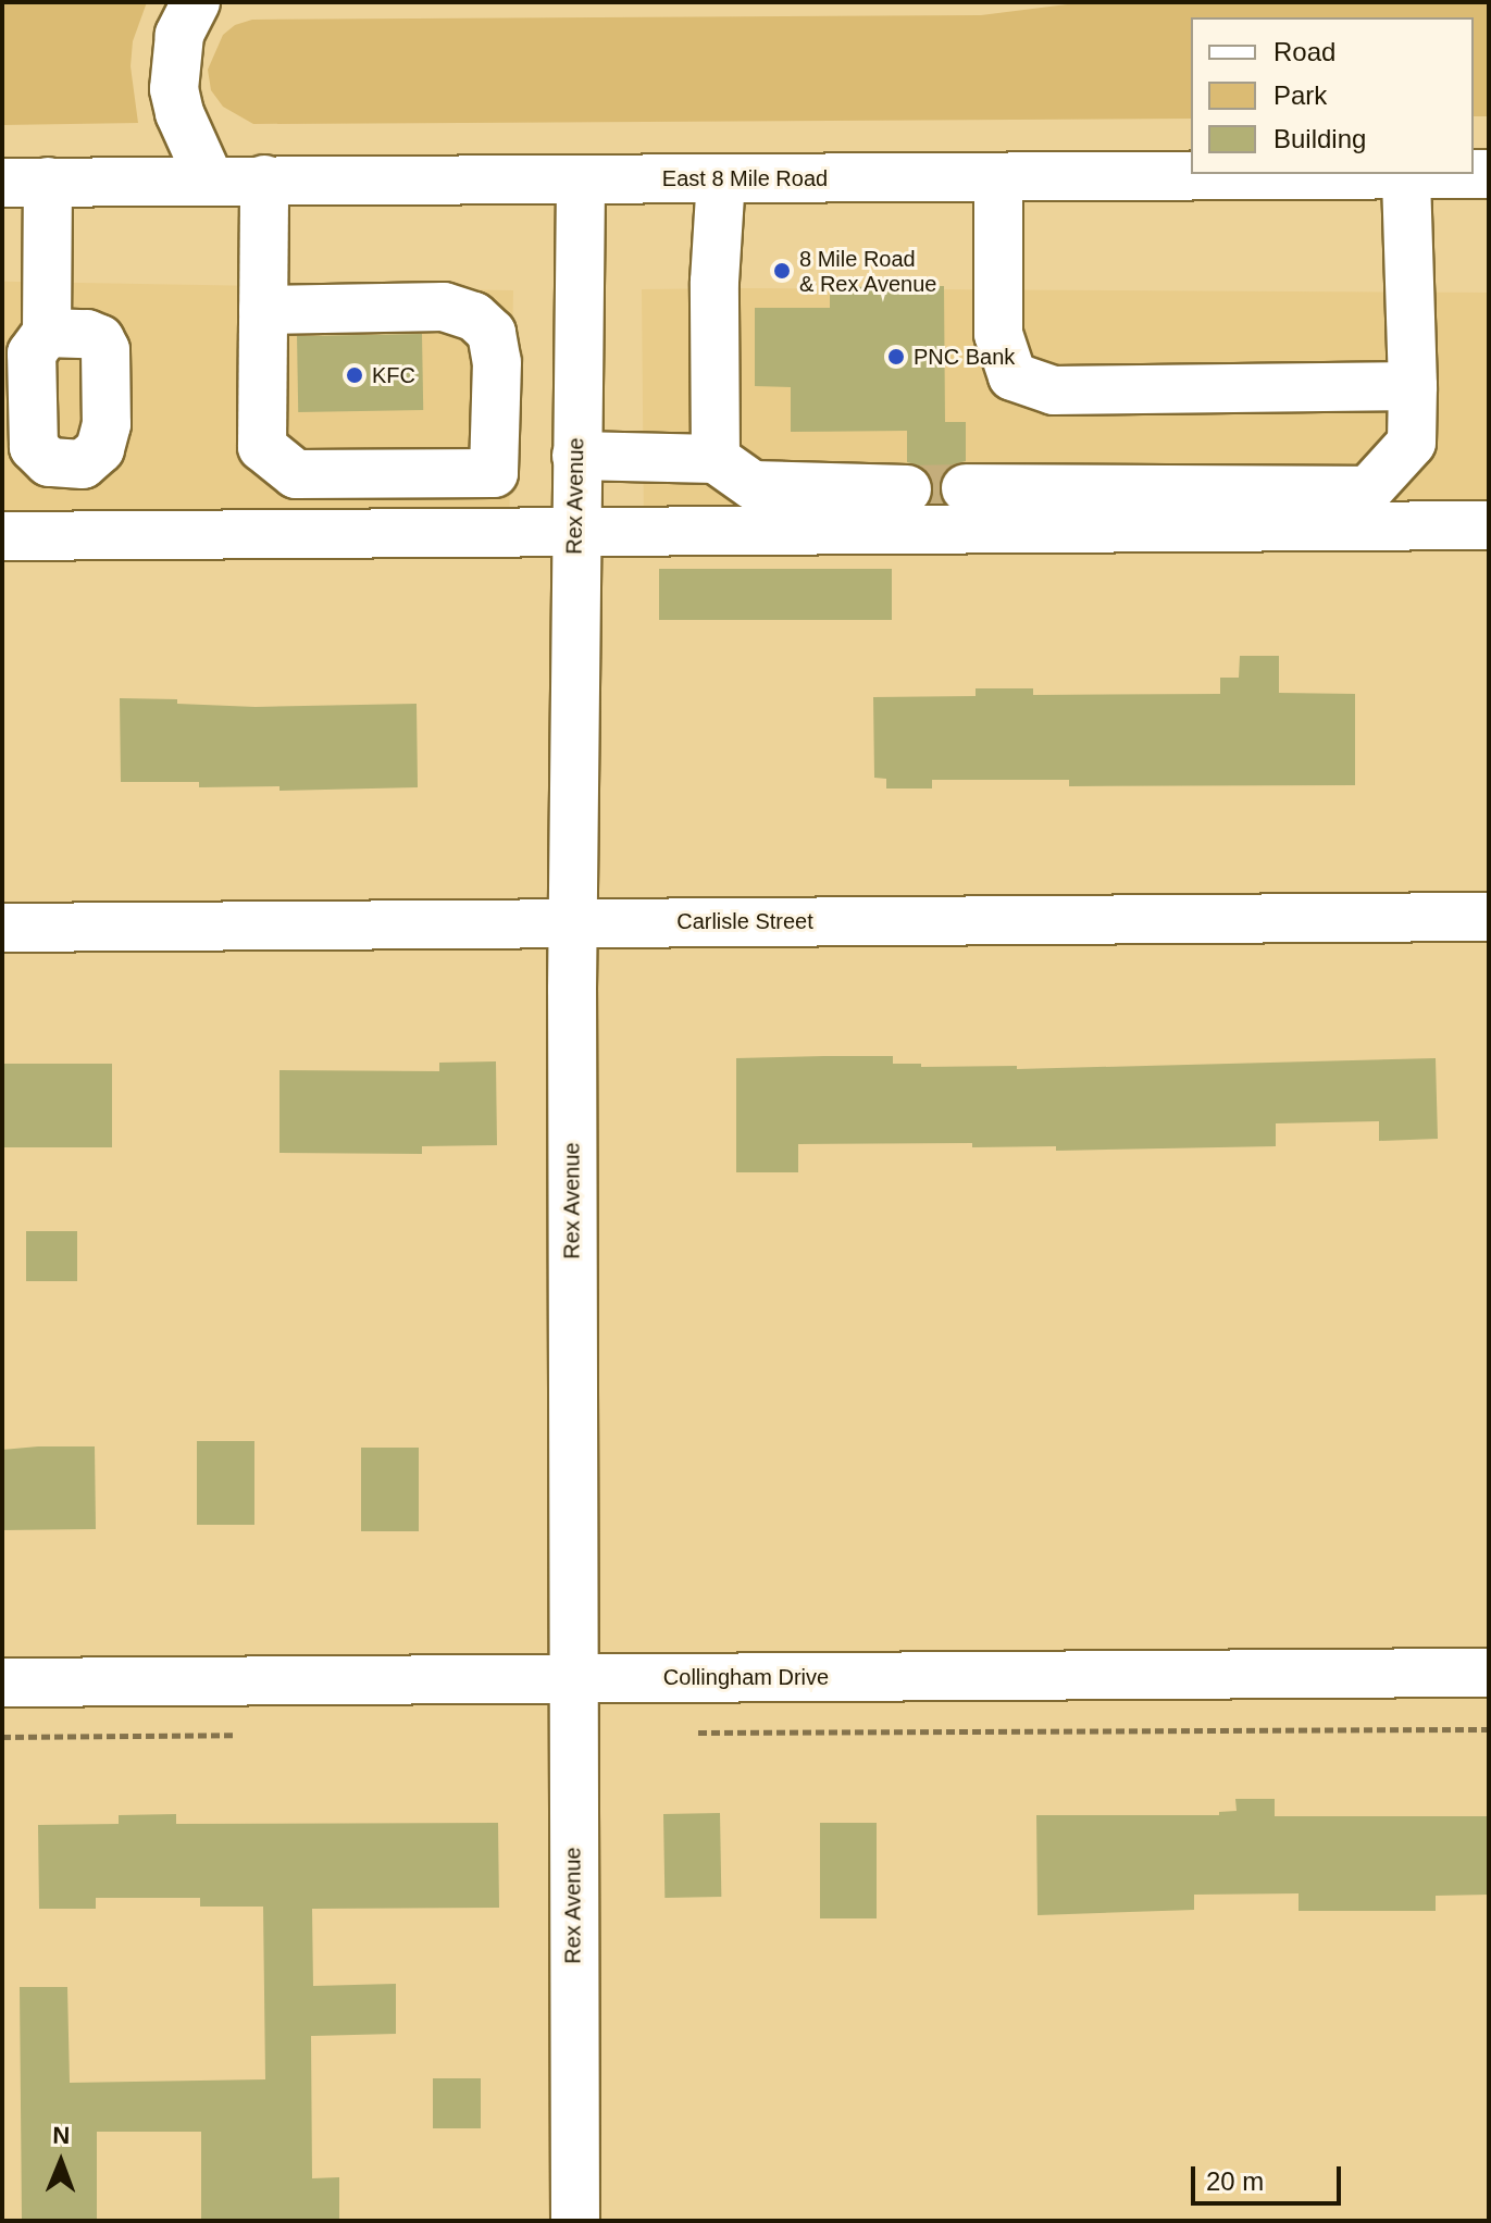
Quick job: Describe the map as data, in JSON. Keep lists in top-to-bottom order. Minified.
{"streets":{"main road":["East 8 Mile Road","Rex Avenue","Carlisle Street","Collingham Drive"]},"crossings":[["East 8 Mile Road","Rex Avenue"],["Rex Avenue","Carlisle Street"],["Rex Avenue","Collingham Drive"]],"places":["8 Mile Road & Rex Avenue","PNC Bank","KFC"],"legend":["Road","Park","Building"],"scale_bar":"20 m","north":"top"}
